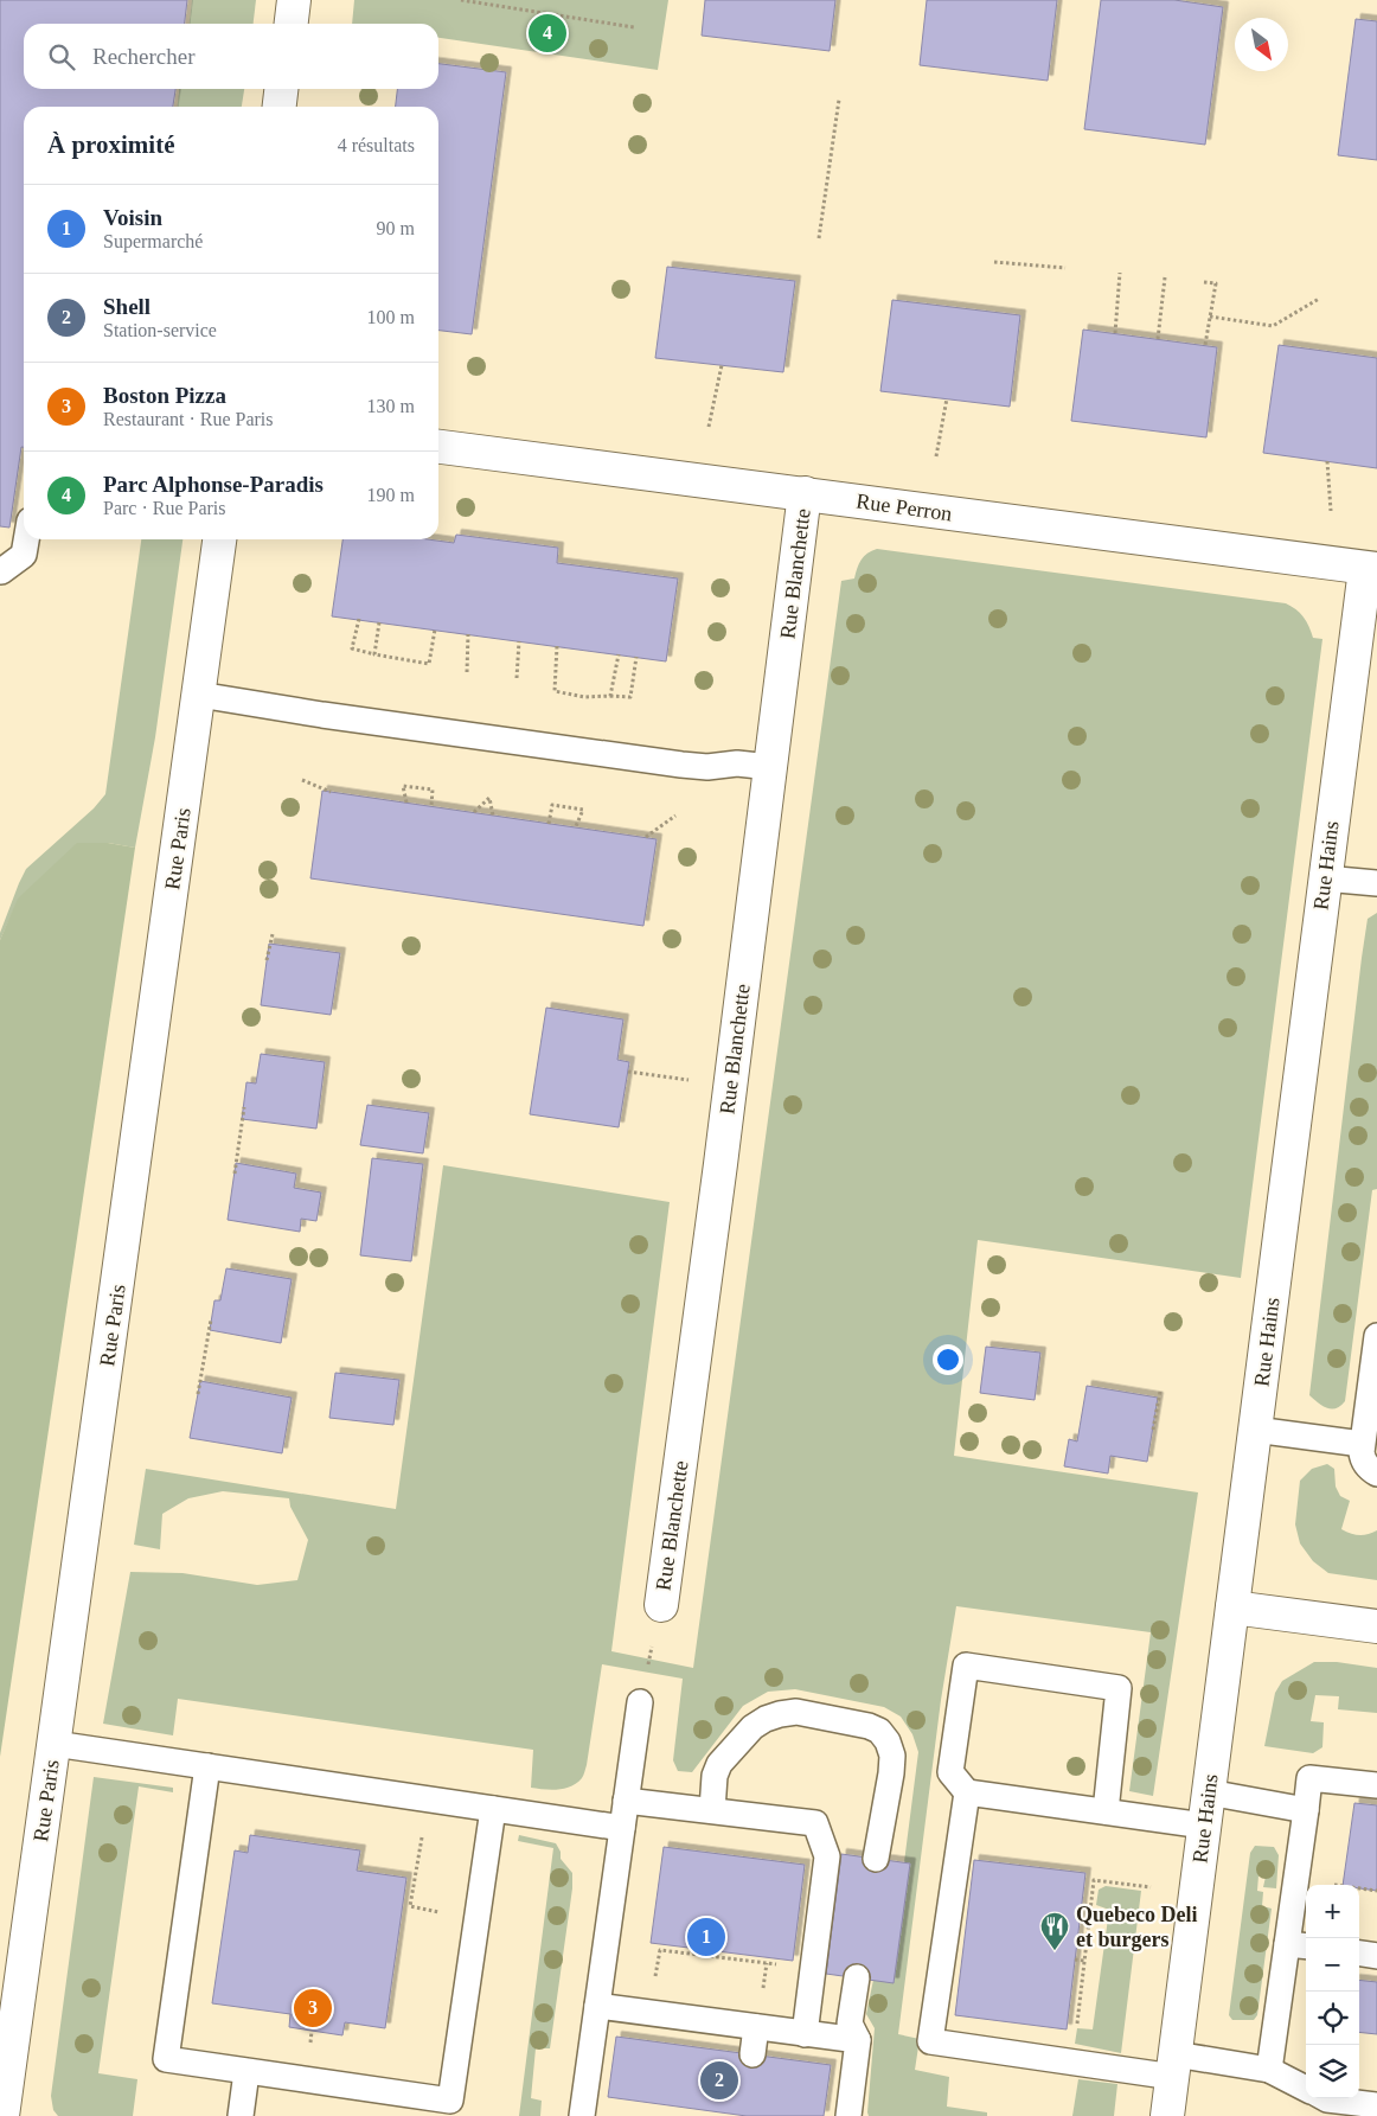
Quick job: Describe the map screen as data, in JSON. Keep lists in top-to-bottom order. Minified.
{"streets":{"street":["Rue Perron","Rue Blanchette","Rue Paris","Rue Hains"]},"crossings":[["Rue Perron","Rue Blanchette"],["Rue Perron","Rue Hains"]],"places":{"restaurant":["Quebeco Deli et burgers"]},"north":"bottom right","page":{"pins":["4","1","3","2"],"search":"Rechercher","heading":["À proximité","4 résultats"],"list":[{"mark":"1","name":"Voisin","note":"Supermarché","value":"90 m"},{"mark":"2","name":"Shell","note":"Station-service","value":"100 m"},{"mark":"3","name":"Boston Pizza","note":"Restaurant · Rue Paris","value":"130 m"},{"mark":"4","name":"Parc Alphonse-Paradis","note":"Parc · Rue Paris","value":"190 m"}],"map_buttons":["+","−"]}}
